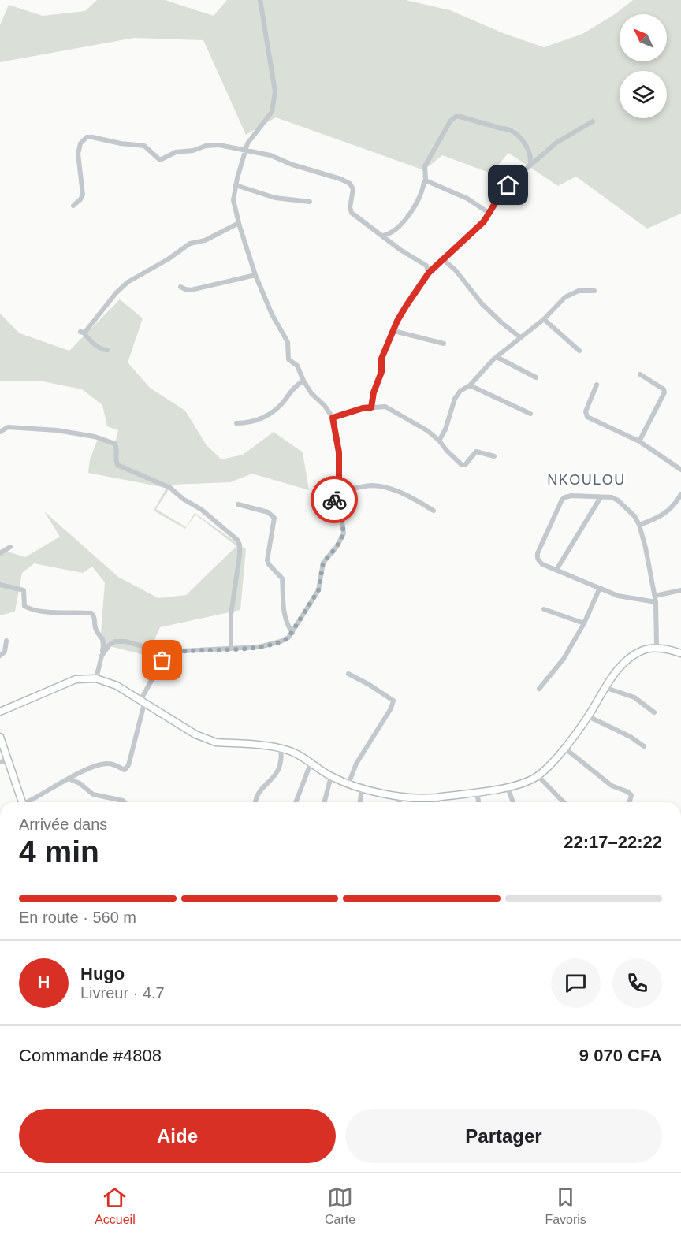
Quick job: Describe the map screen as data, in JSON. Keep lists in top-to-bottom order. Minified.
{"districts":["NKOULOU"],"north":"top left","page":{"heading":["4 min","Arrivée dans","22:17–22:22"],"panel":["Hugo","Livreur · 4.7","Commande #4808","9 070 CFA"],"bar":"En route · 560 m","round":"H","buttons":["Aide","Partager"],"tabs":["Accueil","Carte","Favoris"]}}
